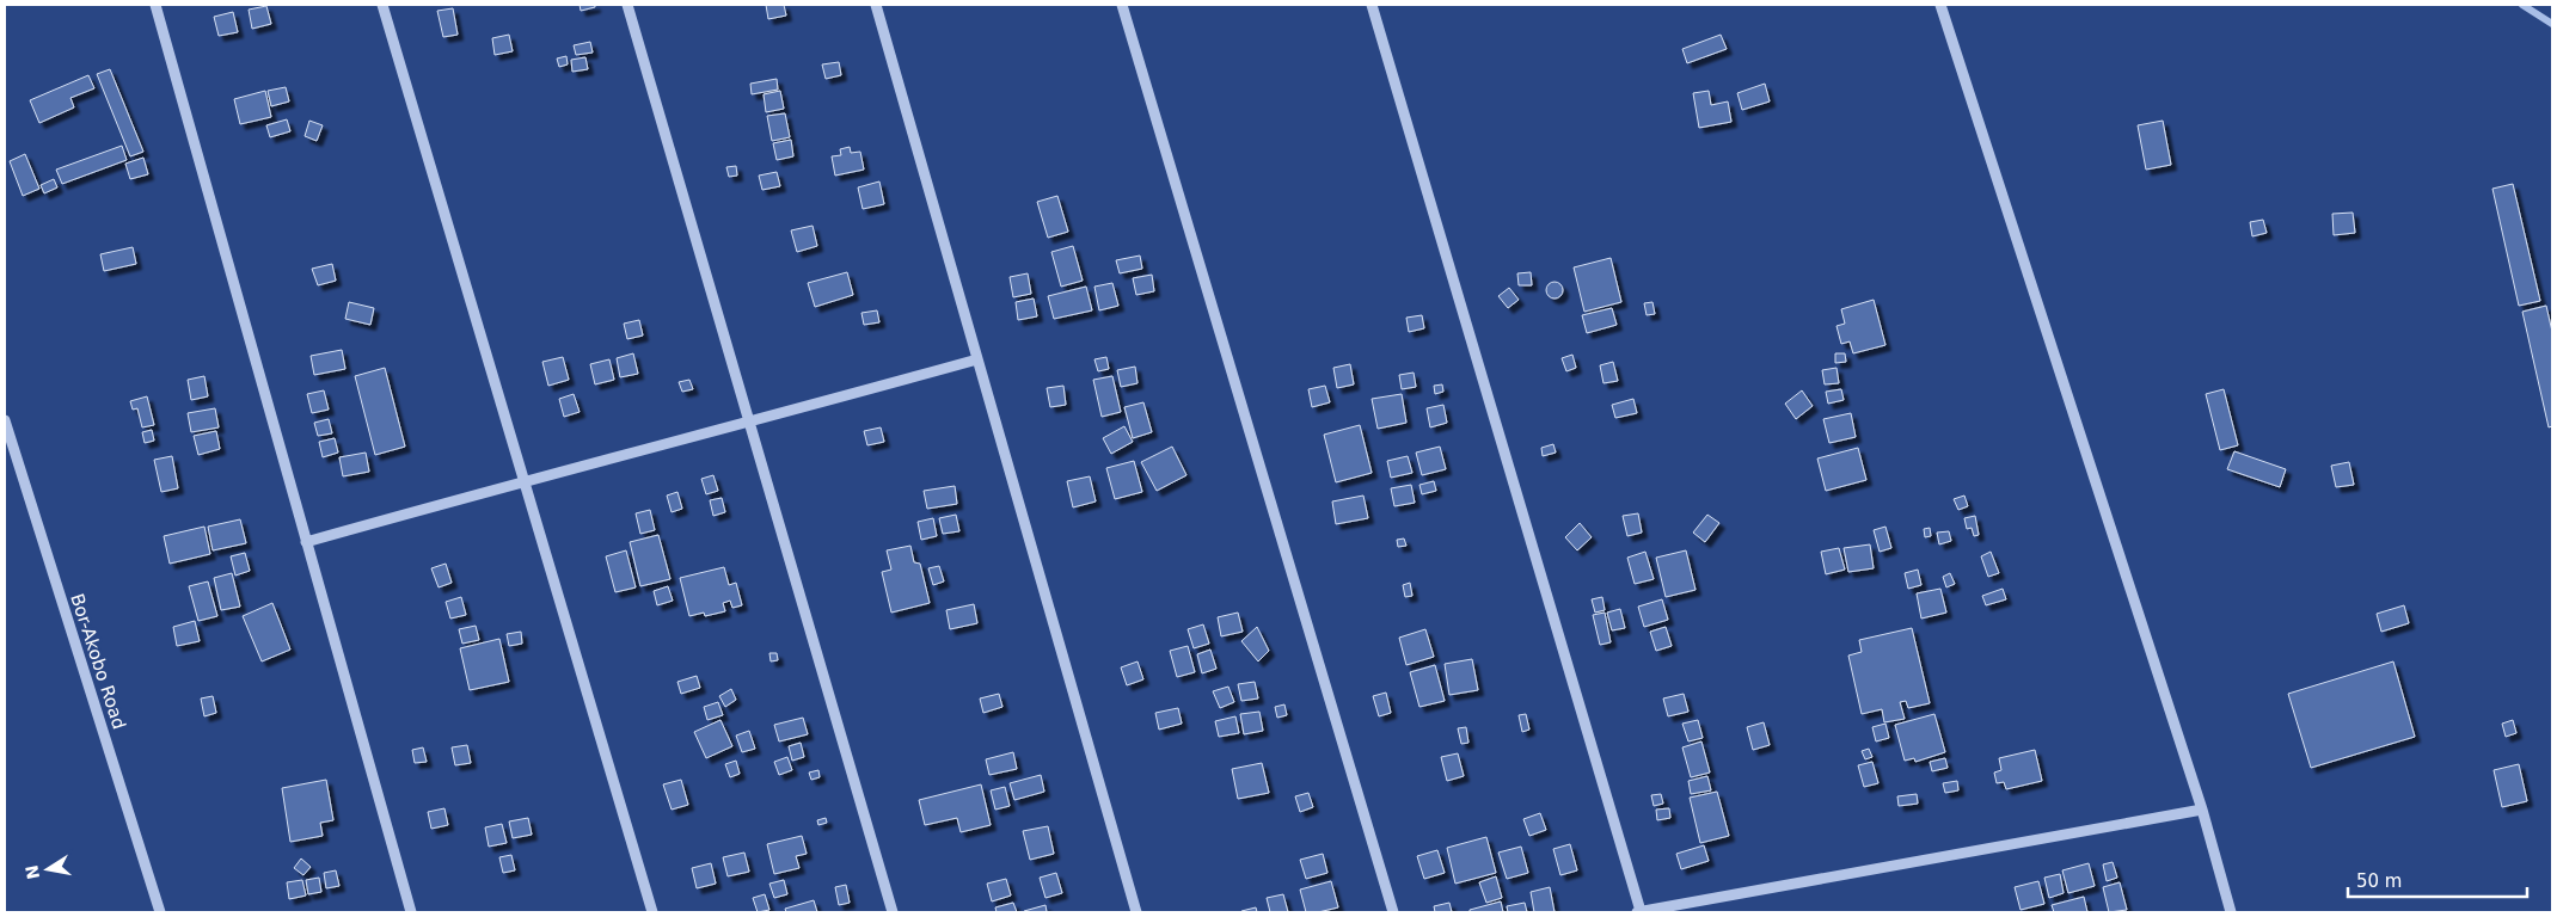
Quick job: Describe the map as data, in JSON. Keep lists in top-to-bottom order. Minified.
{"streets":{"street":["Bor-Akobo Road"]},"scale_bar":"50 m","north":"left"}
